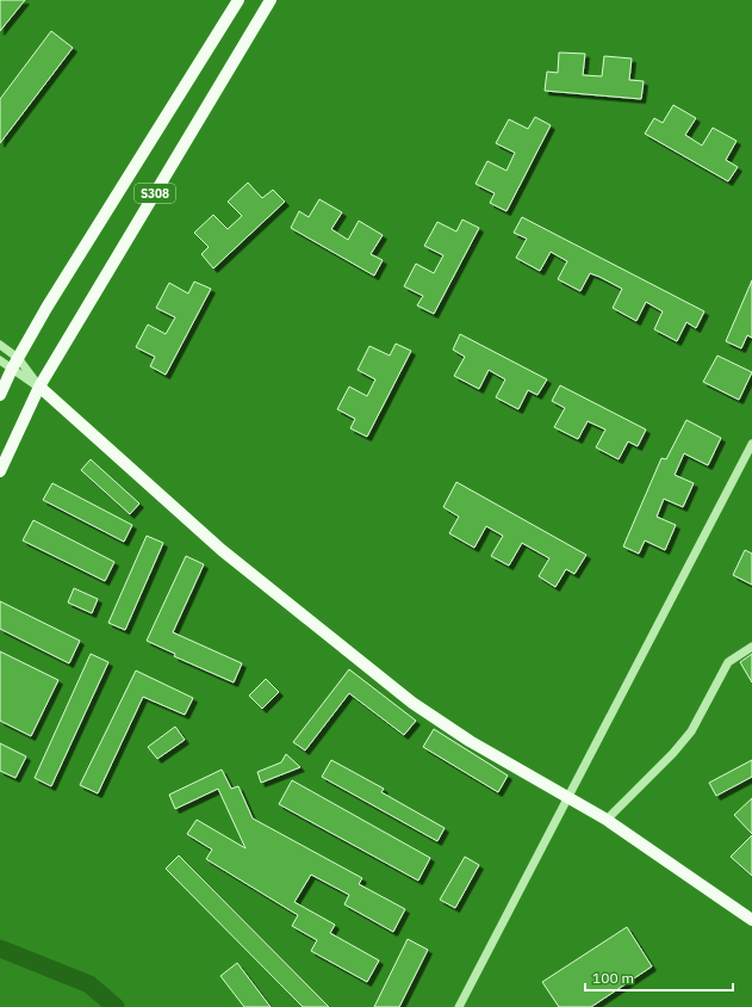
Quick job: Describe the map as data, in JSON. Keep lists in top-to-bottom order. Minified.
{"streets":{"main road":["S308"]},"scale_bar":"100 m"}
